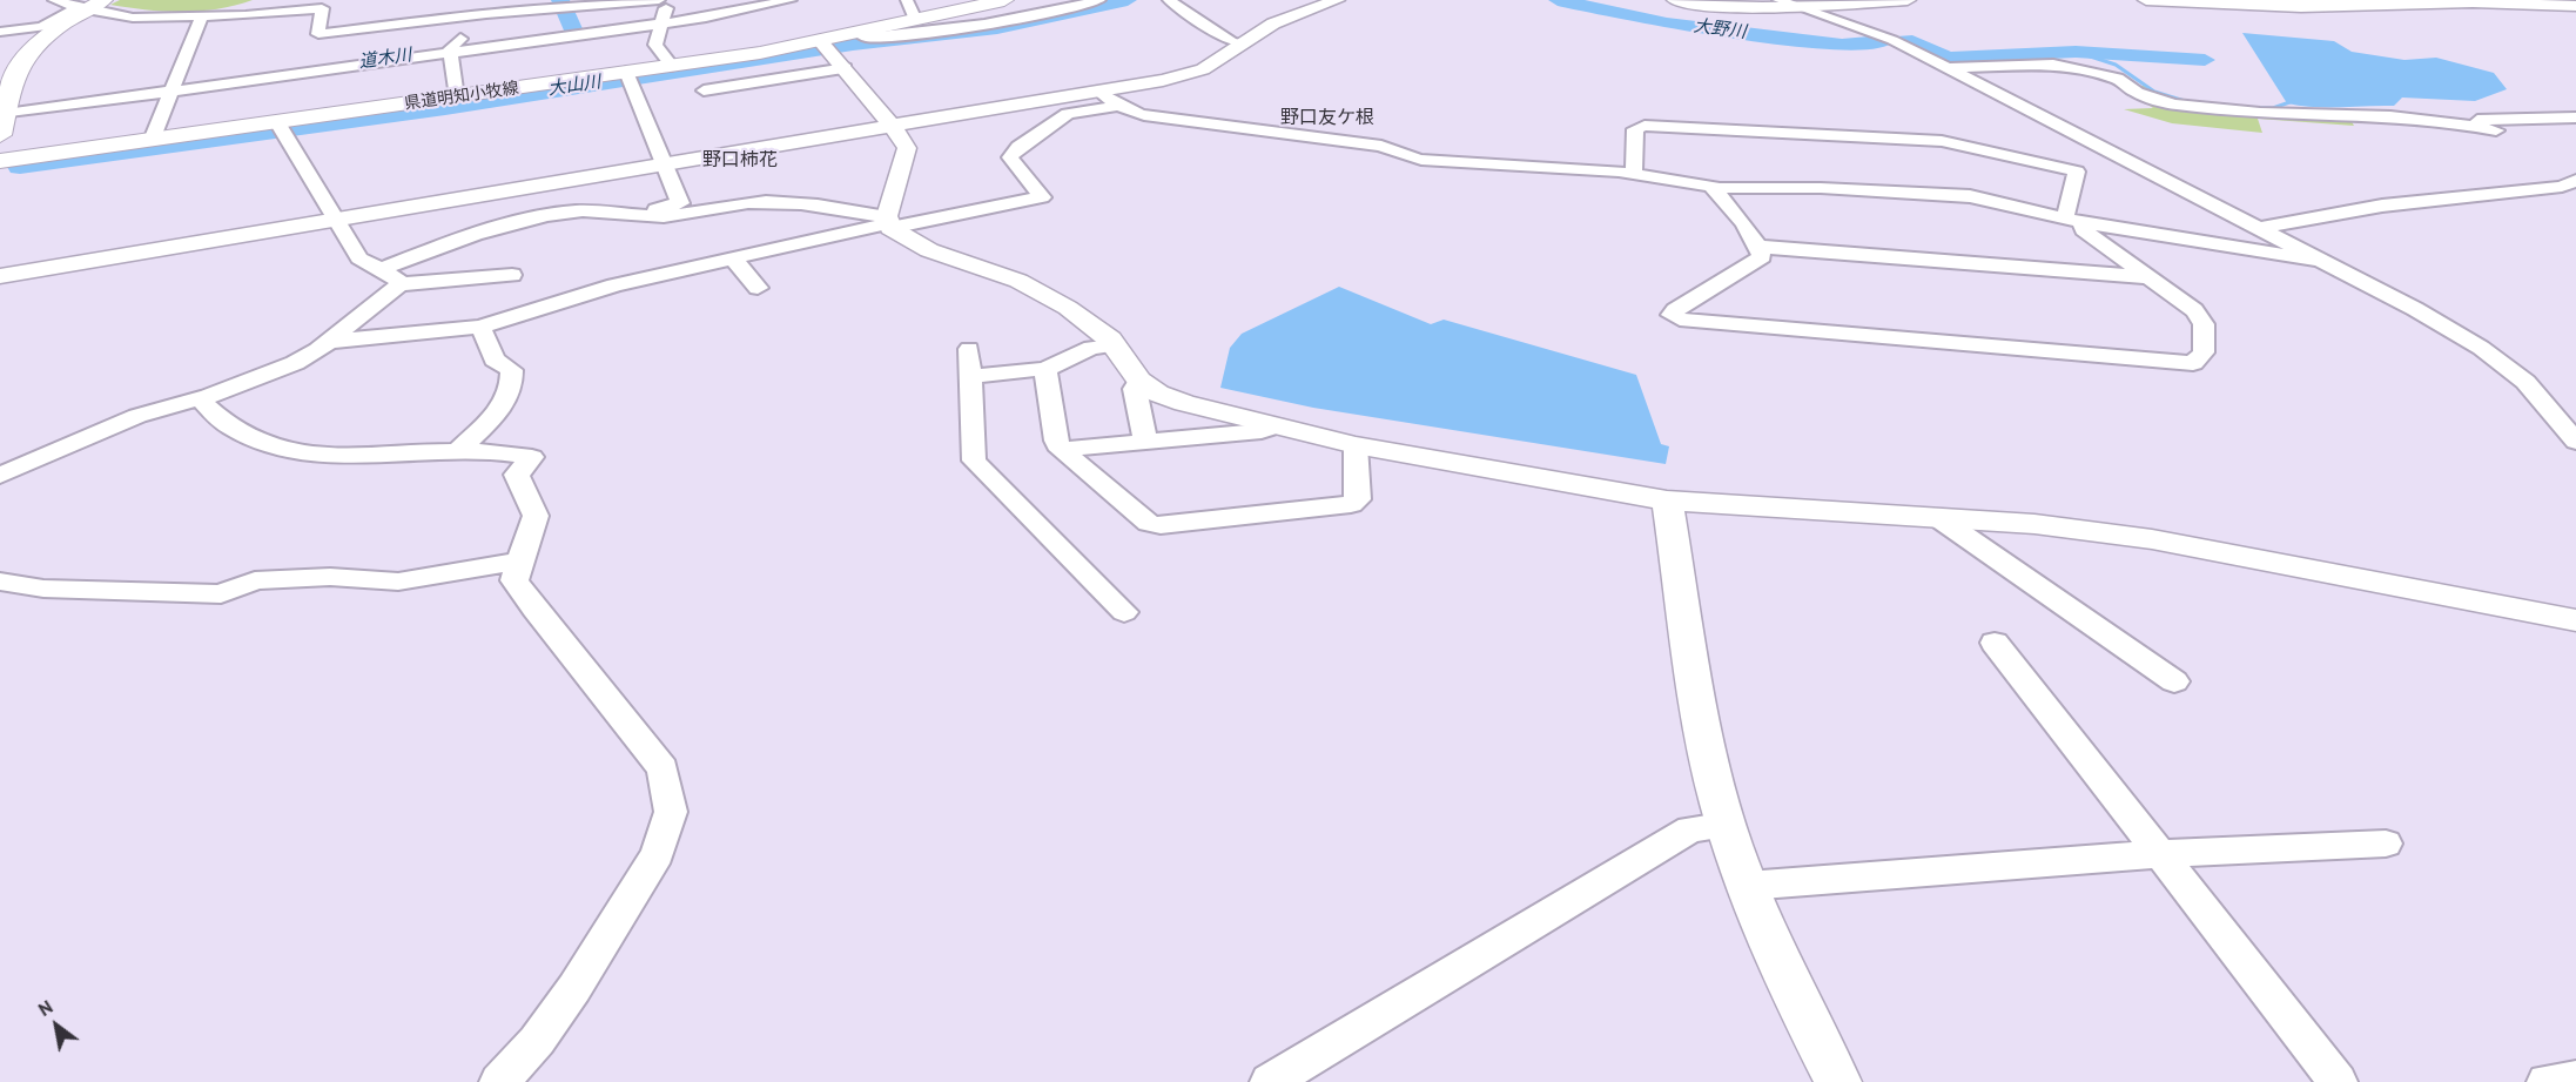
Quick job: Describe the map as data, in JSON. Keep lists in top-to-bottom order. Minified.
{"streets":{"main road":["県道明知小牧線"]},"districts":["野口友ケ根","野口柿花"],"water":["大野川","道木川","大山川"],"north":"top left"}
